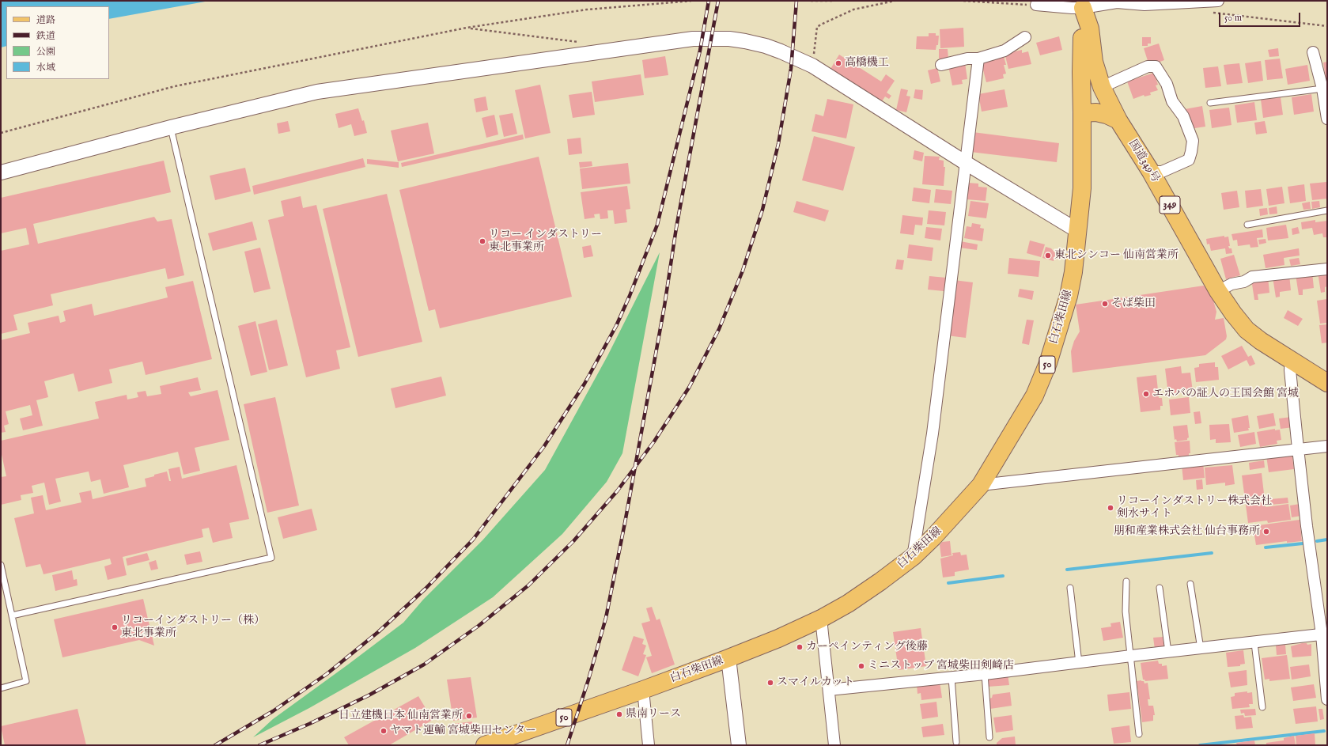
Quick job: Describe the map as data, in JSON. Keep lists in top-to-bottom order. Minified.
{"streets":{"main road":["国道349号","349","白石柴田線","50"]},"crossings":[["国道349号","349"]],"places":["高橋機工","リコー インダストリー 東北事業所","東北シンコー 仙南営業所","そば柴田","エホバの証人の王国会館 宮城","リコーインダストリー株式会社 剣水サイト","朋和産業株式会社 仙台事務所","リコーインダストリー（株） 東北事業所","カーペインティング後藤","ミニストップ 宮城柴田剣崎店","スマイルカット","県南リース","日立建機日本 仙南営業所","ヤマト運輸 宮城柴田センター"],"legend":["道路","鉄道","公園","水域"],"scale_bar":"50 m"}
